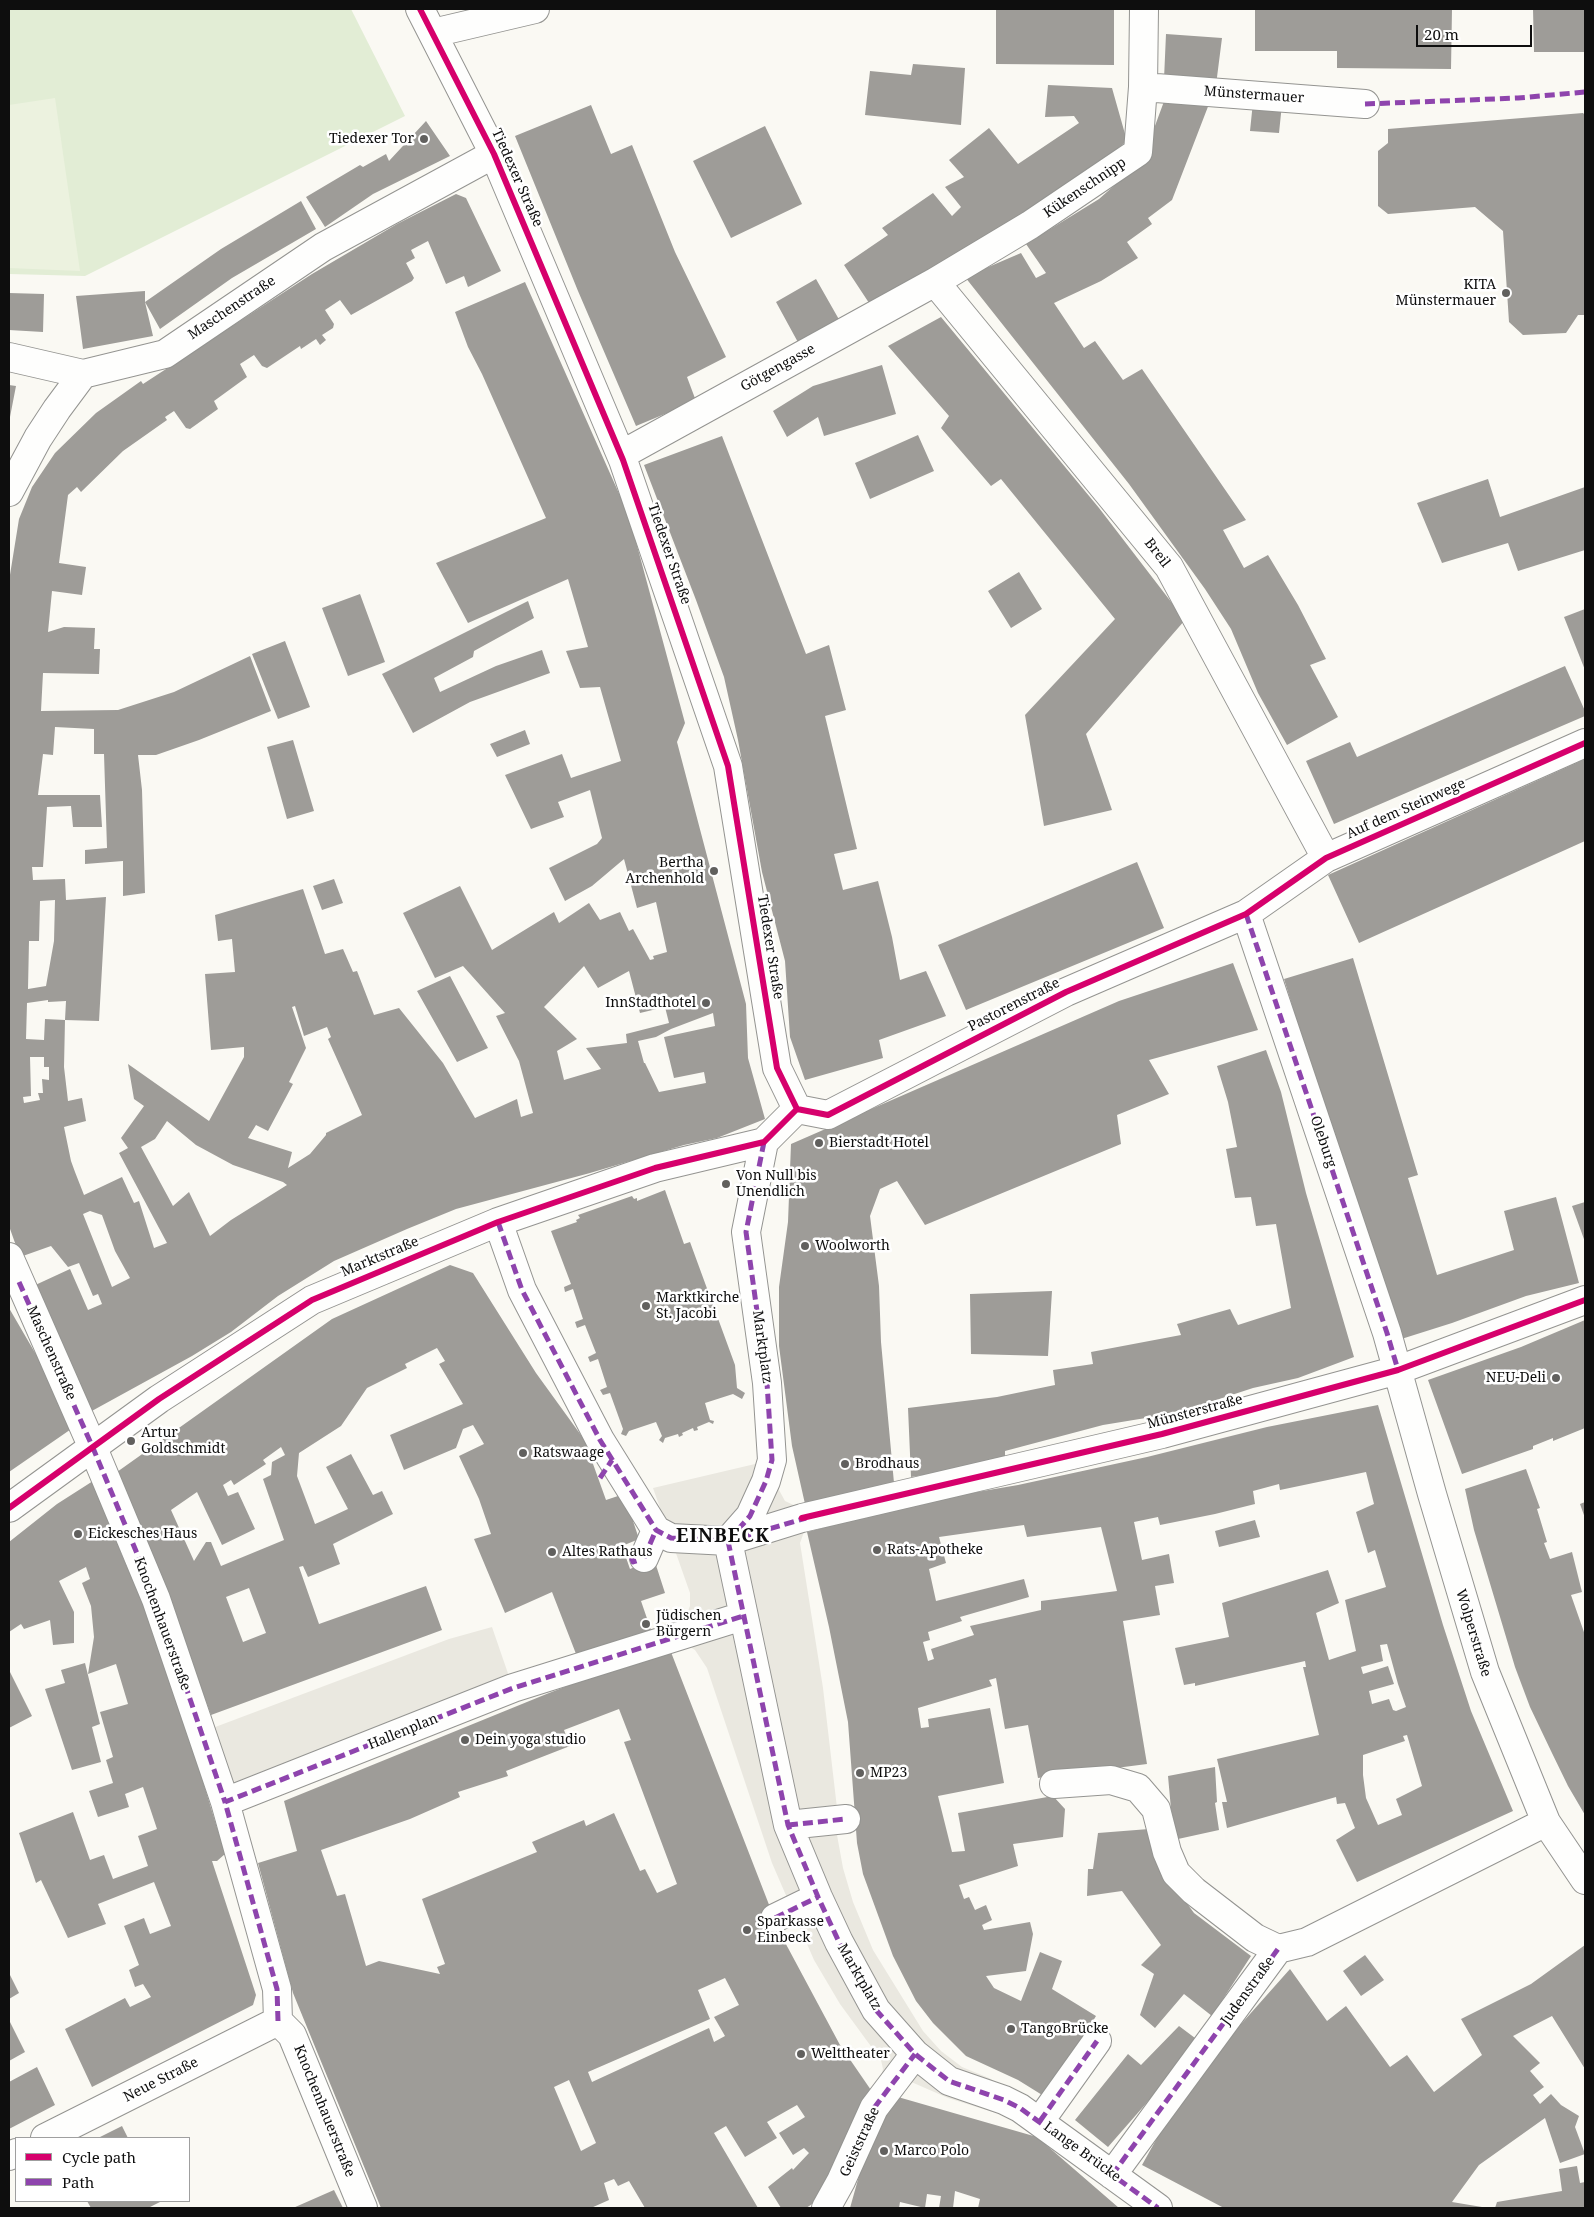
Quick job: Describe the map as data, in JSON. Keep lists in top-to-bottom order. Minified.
{"streets":{"street":["Münstermauer","Tiedexer Straße","Kükenschnipp","Maschenstraße","Götgengasse","Breil","Auf dem Steinwege","Pastorenstraße","Oleburg","Marktstraße","Marktplatz","Münsterstraße","Knochenhauerstraße","Wolperstraße","Hallenplan","Judenstraße","Neue Straße","Geiststraße","Lange Brücke"]},"crossings":[["Münstermauer","Kükenschnipp"],["Tiedexer Straße","Maschenstraße"],["Tiedexer Straße","Götgengasse"],["Tiedexer Straße","Pastorenstraße"],["Kükenschnipp","Götgengasse"],["Kükenschnipp","Breil"],["Maschenstraße","Marktstraße"],["Maschenstraße","Knochenhauerstraße"],["Götgengasse","Breil"],["Breil","Auf dem Steinwege"],["Auf dem Steinwege","Pastorenstraße"],["Auf dem Steinwege","Oleburg"],["Pastorenstraße","Oleburg"],["Oleburg","Münsterstraße"],["Oleburg","Wolperstraße"],["Marktstraße","Marktplatz"],["Marktstraße","Knochenhauerstraße"],["Marktplatz","Münsterstraße"],["Marktplatz","Hallenplan"],["Marktplatz","Geiststraße"],["Marktplatz","Lange Brücke"],["Münsterstraße","Wolperstraße"],["Knochenhauerstraße","Hallenplan"],["Knochenhauerstraße","Neue Straße"],["Wolperstraße","Judenstraße"],["Judenstraße","Lange Brücke"]],"districts":["EINBECK"],"places":["Tiedexer Tor","KITA Münstermauer","Bertha Archenhold","InnStadthotel","Bierstadt Hotel","Von Null bis Unendlich","Woolworth","Marktkirche St. Jacobi","NEU-Deli","Artur Goldschmidt","Ratswaage","Brodhaus","Eickesches Haus","Rats-Apotheke","Altes Rathaus","Jüdischen Bürgern","Dein yoga studio","MP23","Sparkasse Einbeck","TangoBrücke","Welttheater","Marco Polo"],"legend":["Cycle path","Path"],"scale_bar":"20 m"}
